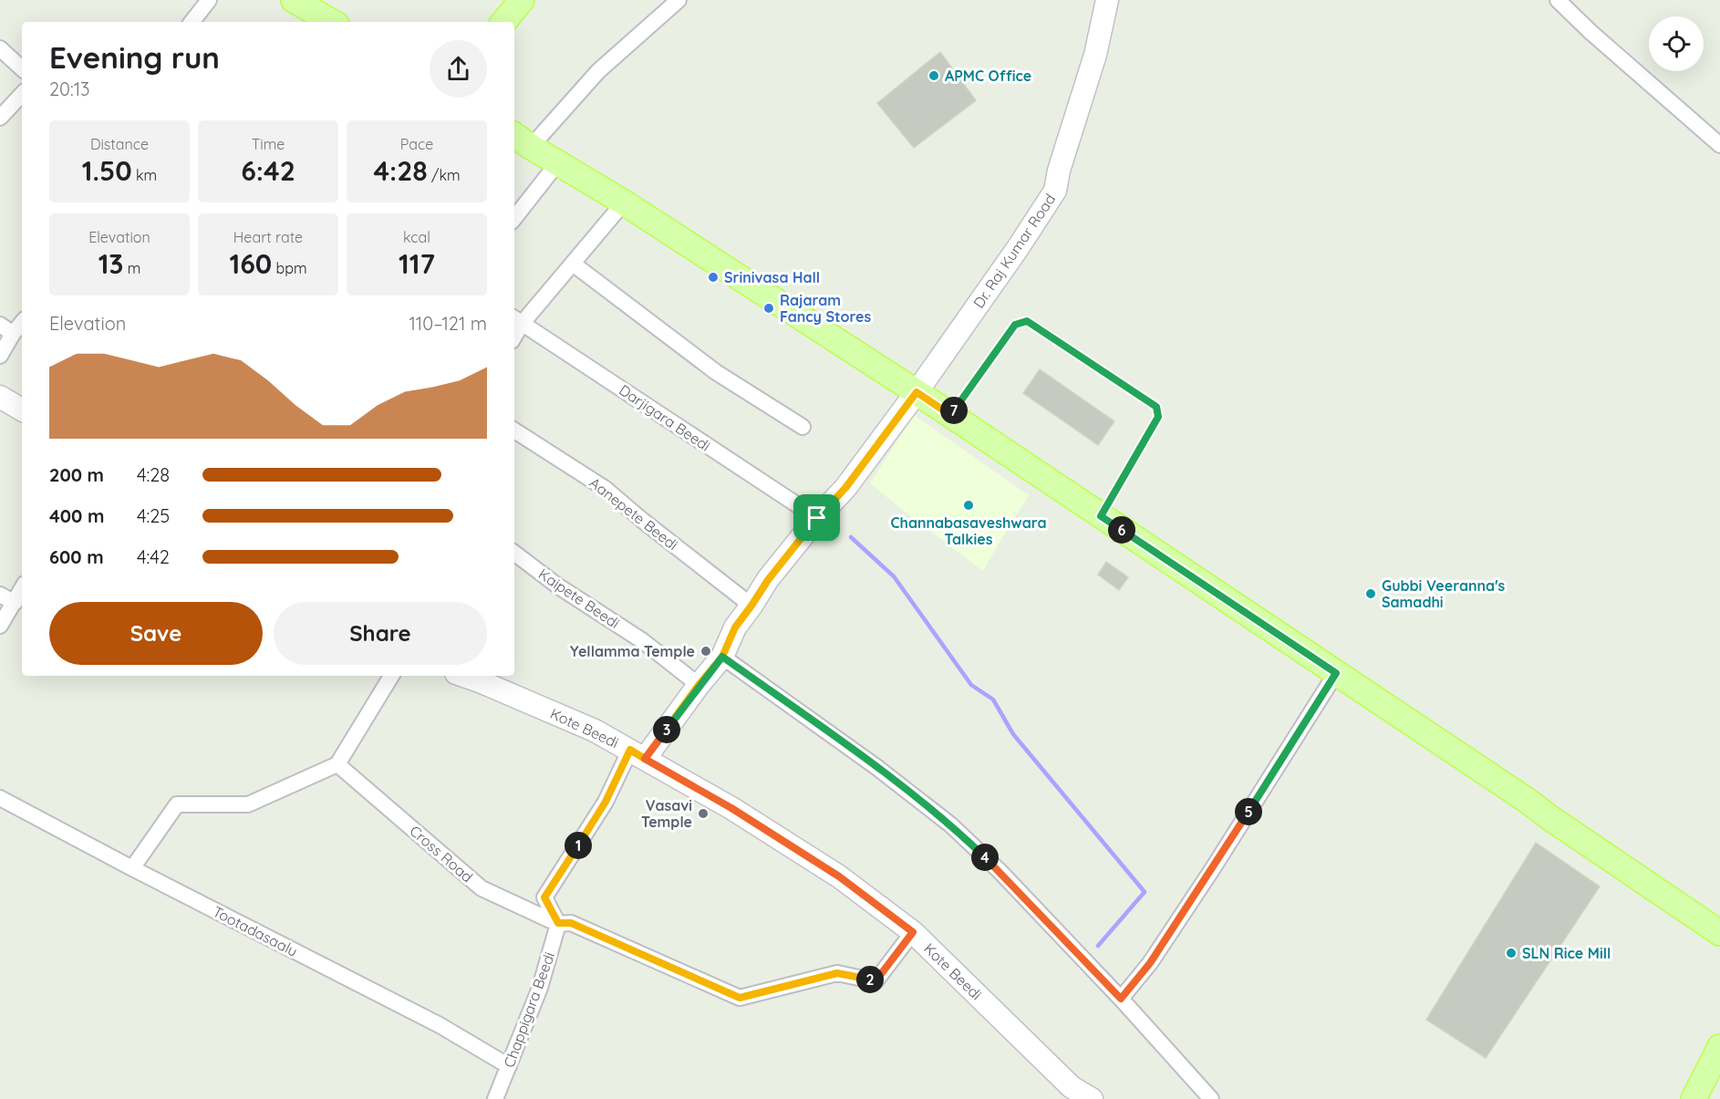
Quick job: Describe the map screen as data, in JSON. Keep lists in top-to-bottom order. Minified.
{"streets":{"street":["Dr. Raj Kumar Road","Darjigara Beedi","Aanepete Beedi","Kaipete Beedi","Kote Beedi","Cross Road","Tootadasaalu","Chappigara Beedi"]},"crossings":[["Dr. Raj Kumar Road","Darjigara Beedi"],["Dr. Raj Kumar Road","Aanepete Beedi"],["Dr. Raj Kumar Road","Kaipete Beedi"],["Dr. Raj Kumar Road","Kote Beedi"],["Kote Beedi","Cross Road"],["Cross Road","Chappigara Beedi"],["Tootadasaalu","Chappigara Beedi"]],"places":["APMC Office","Srinivasa Hall","Rajaram Fancy Stores","Channabasaveshwara Talkies","Gubbi Veeranna's Samadhi","Yellamma Temple","Vasavi Temple","SLN Rice Mill"],"page":{"heading":["Evening run","20:13"],"stats":[["Distance","1.50 km"],["Time","6:42"],["Pace","4:28 /km"],["Elevation","13 m"],["Heart rate","160 bpm"],["kcal","117"]],"chart":["Elevation","110–121 m"],"pins":["7","6","3","5","1","4","2"],"list":[{"name":"200 m","note":"4:28"},{"name":"400 m","note":"4:25"},{"name":"600 m","note":"4:42"}],"buttons":["Save","Share"]}}
